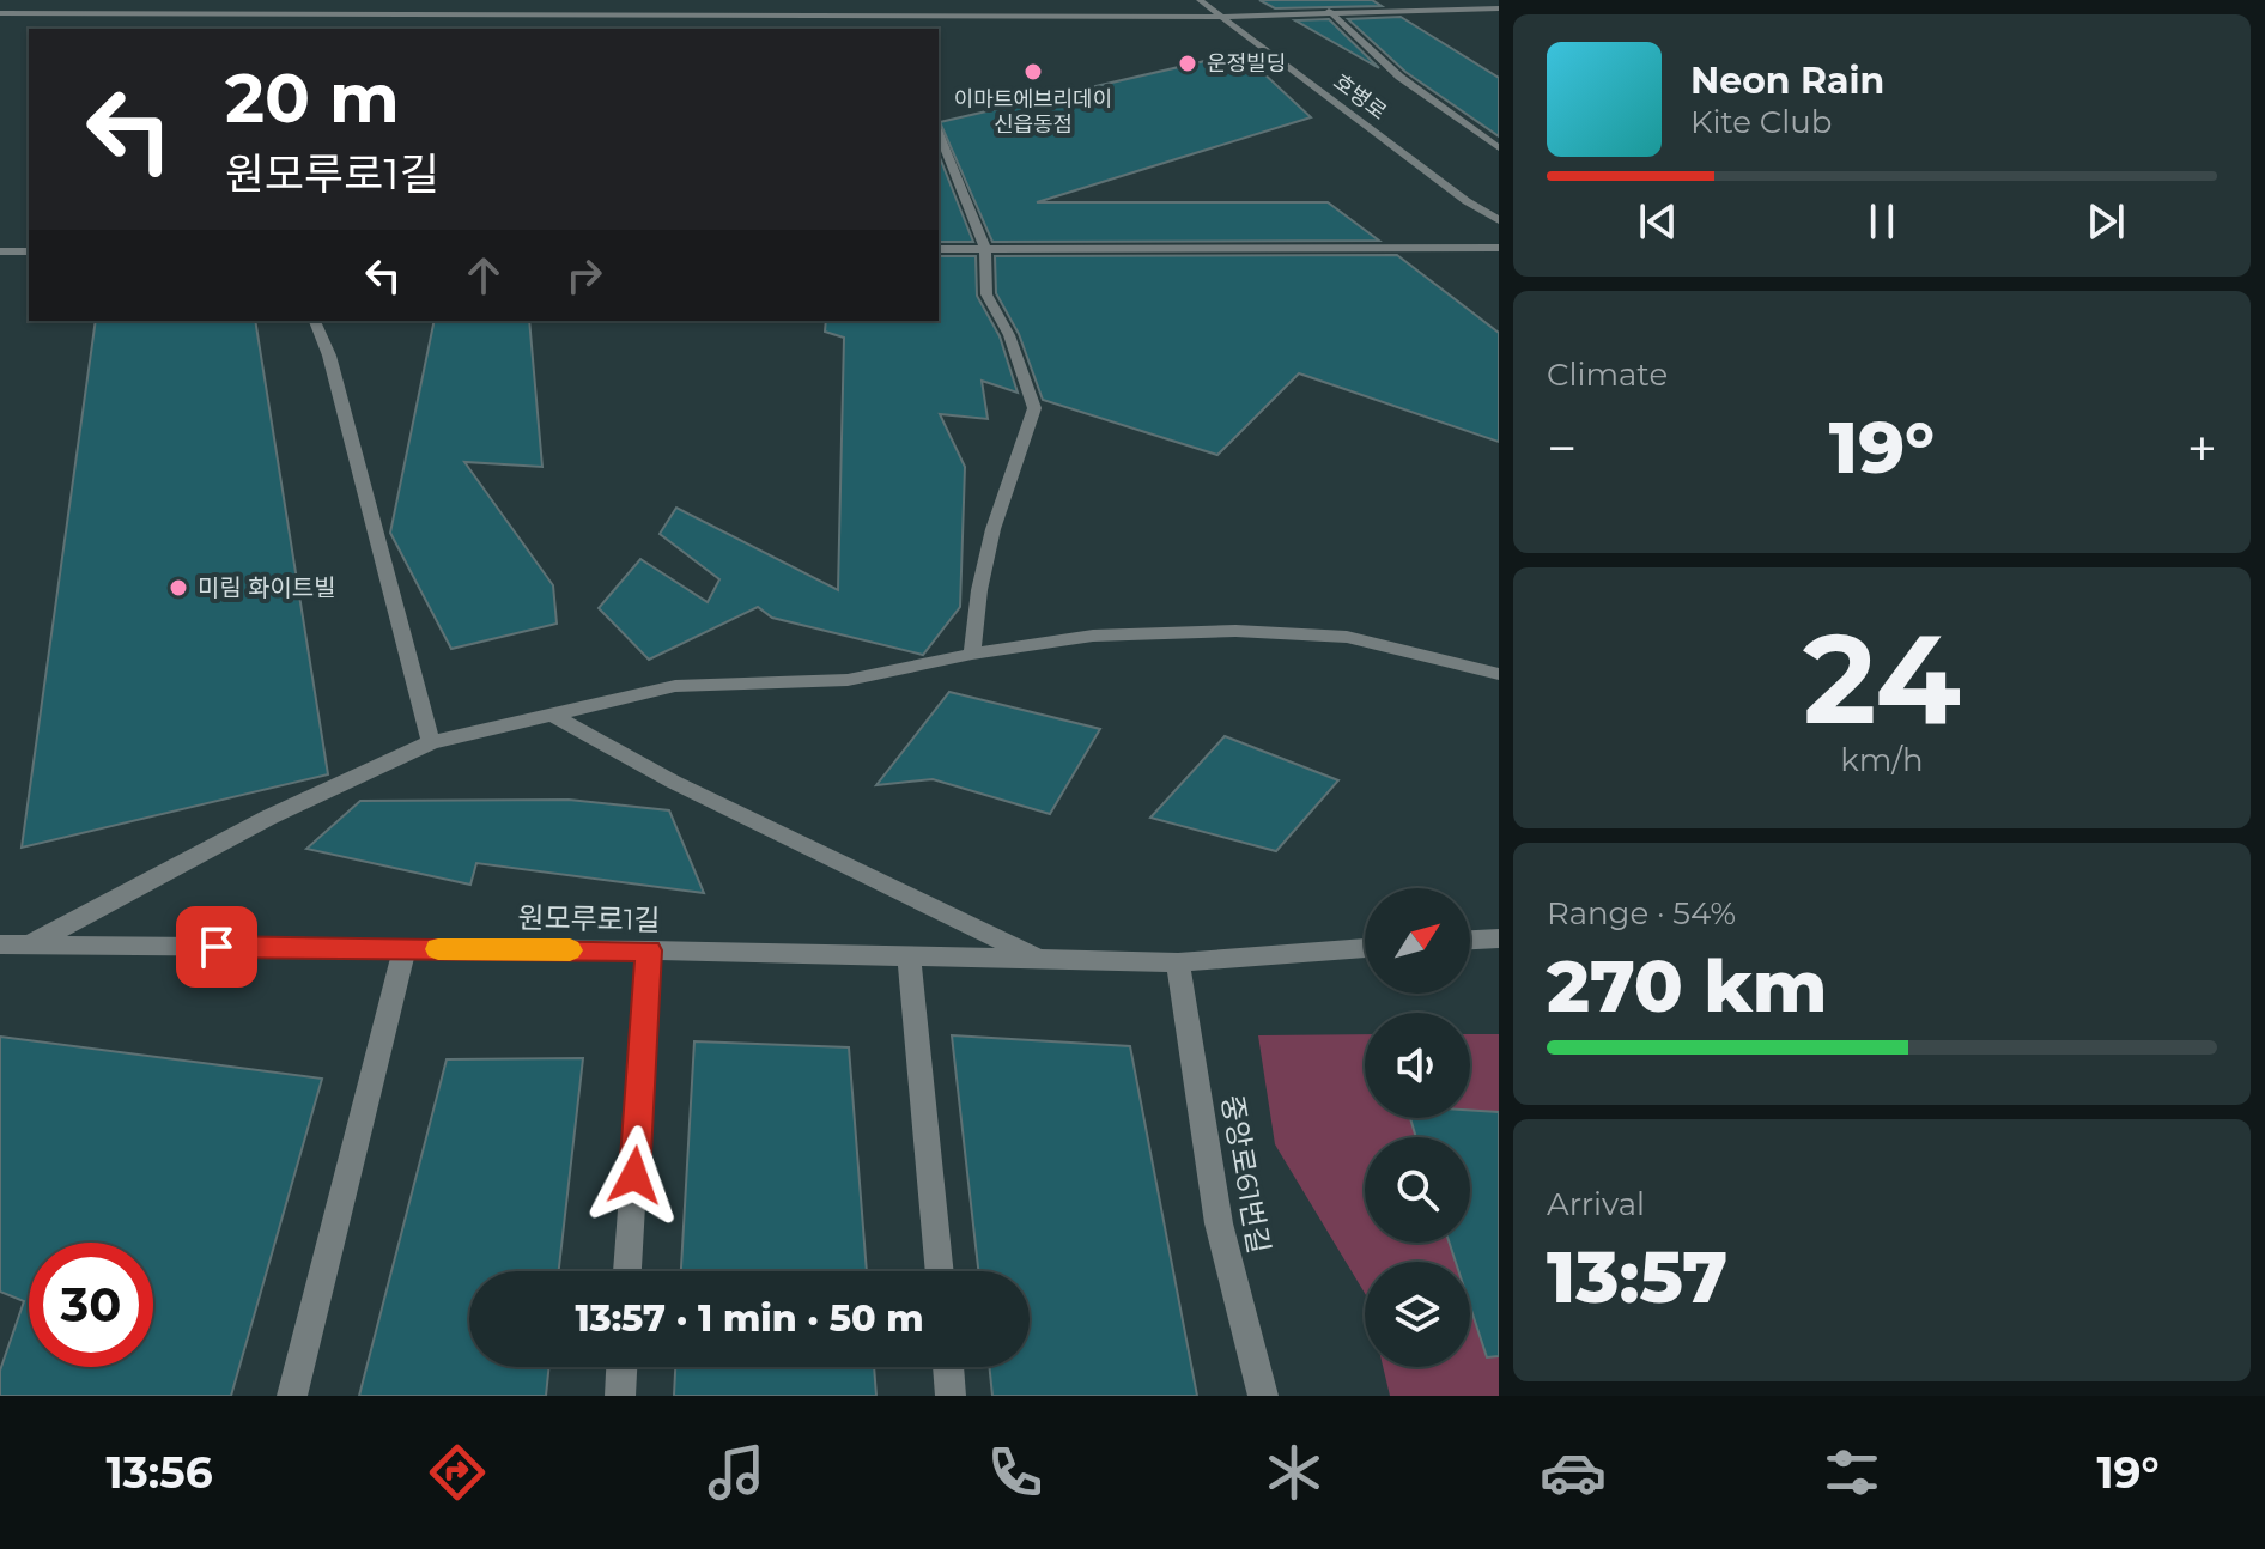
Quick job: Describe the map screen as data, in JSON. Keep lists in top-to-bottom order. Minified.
{"streets":{"street":["호병로","원모루로1길","중앙로61번길"]},"crossings":[["원모루로1길","중앙로61번길"]],"places":["운정빌딩","이마트에브리데이 신읍동점","미림 화이트빌"],"north":"top right","page":{"turn":["20 m","원모루로1길"],"song":["Neon Rain","Kite Club"],"tile":["Climate",["24","km/h"],["Range · 54%","270 km"],["Arrival","13:57"]],"heat":["−","19°","+"],"limit":"30","trip":"13:57 · 1 min · 50 m","tabs":["13:56","19°"]}}
